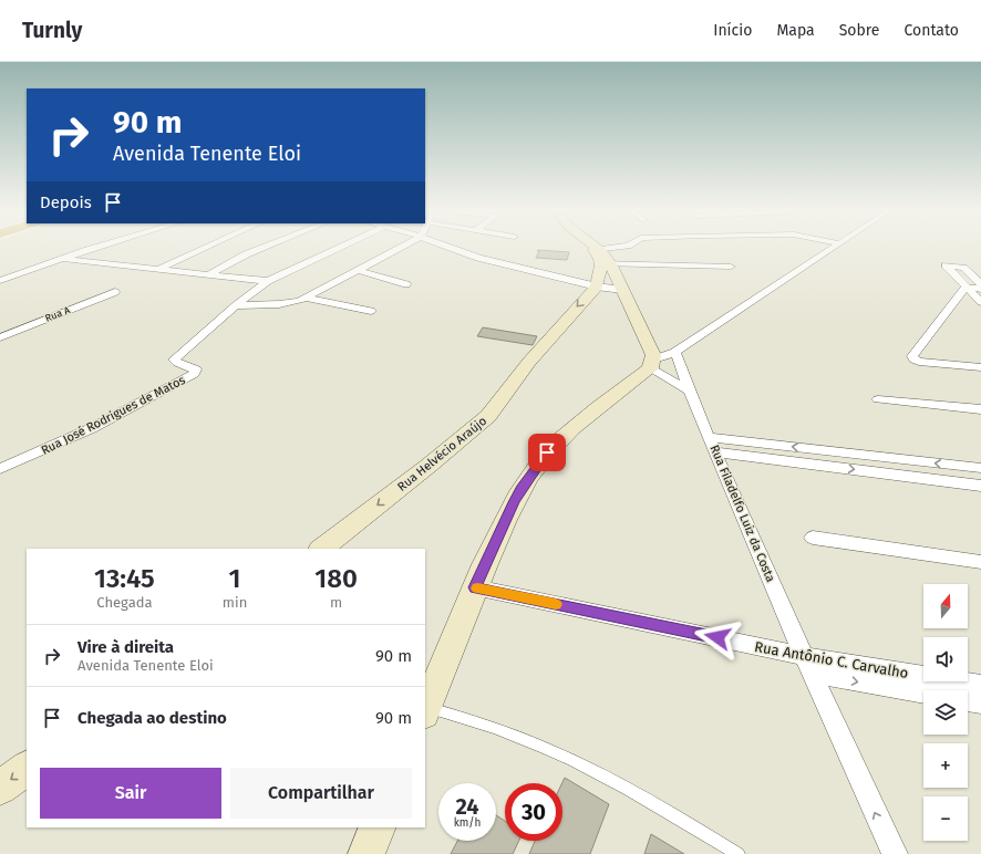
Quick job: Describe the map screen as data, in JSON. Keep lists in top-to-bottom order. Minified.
{"streets":{"street":["Rua A","Rua José Rodrigues de Matos","Rua Helvécio Araújo","Rua Filadelfo Luiz da Costa","Rua Antônio C. Carvalho"]},"crossings":[["Rua Filadelfo Luiz da Costa","Rua Antônio C. Carvalho"]],"one_way":["Rua Filadelfo Luiz da Costa"],"north":"top","page":{"header":"Turnly","nav":["Início","Mapa","Sobre","Contato"],"turn":["90 m","Avenida Tenente Eloi"],"then":"Depois","eta":["13:45","Chegada","1","min","180","m"],"map_buttons":["+","−"],"list":[{"name":"Vire à direita","note":"Avenida Tenente Eloi","value":"90 m"},{"name":"Chegada ao destino","value":"90 m"}],"buttons":["Sair","Compartilhar"],"speed":"24 km/h","limit":"30"}}
